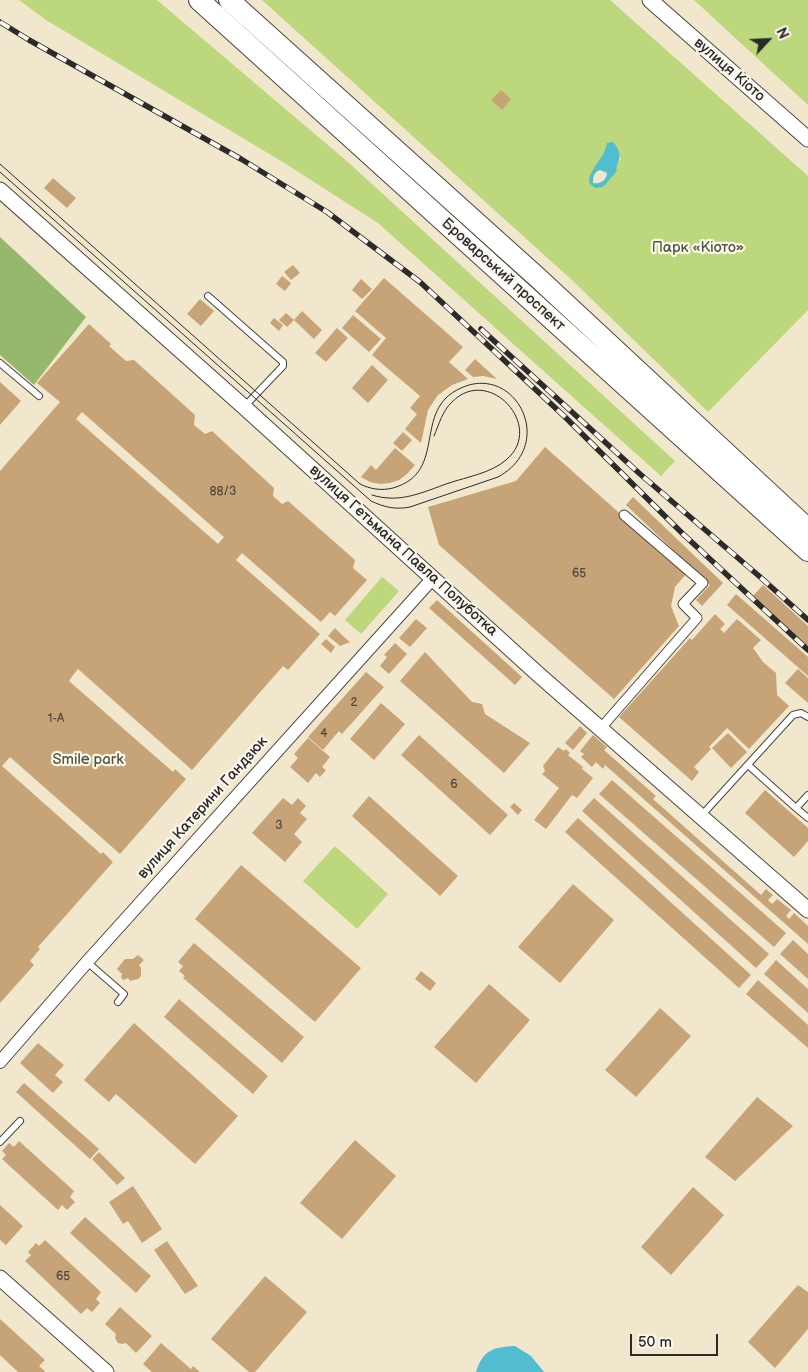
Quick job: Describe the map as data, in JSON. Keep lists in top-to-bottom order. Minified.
{"streets":{"highway":["Броварський проспект"],"street":["вулиця Кіото","вулиця Гетьмана Павла Полуботка","вулиця Катерини Гандзюк"]},"crossings":[["вулиця Гетьмана Павла Полуботка","вулиця Катерини Гандзюк"]],"parks":["Парк «Кіото»","Smile park"],"house_numbers":["88/3","65","2","1-А","4","6","3","65"],"scale_bar":"50 m","north":"top right"}
